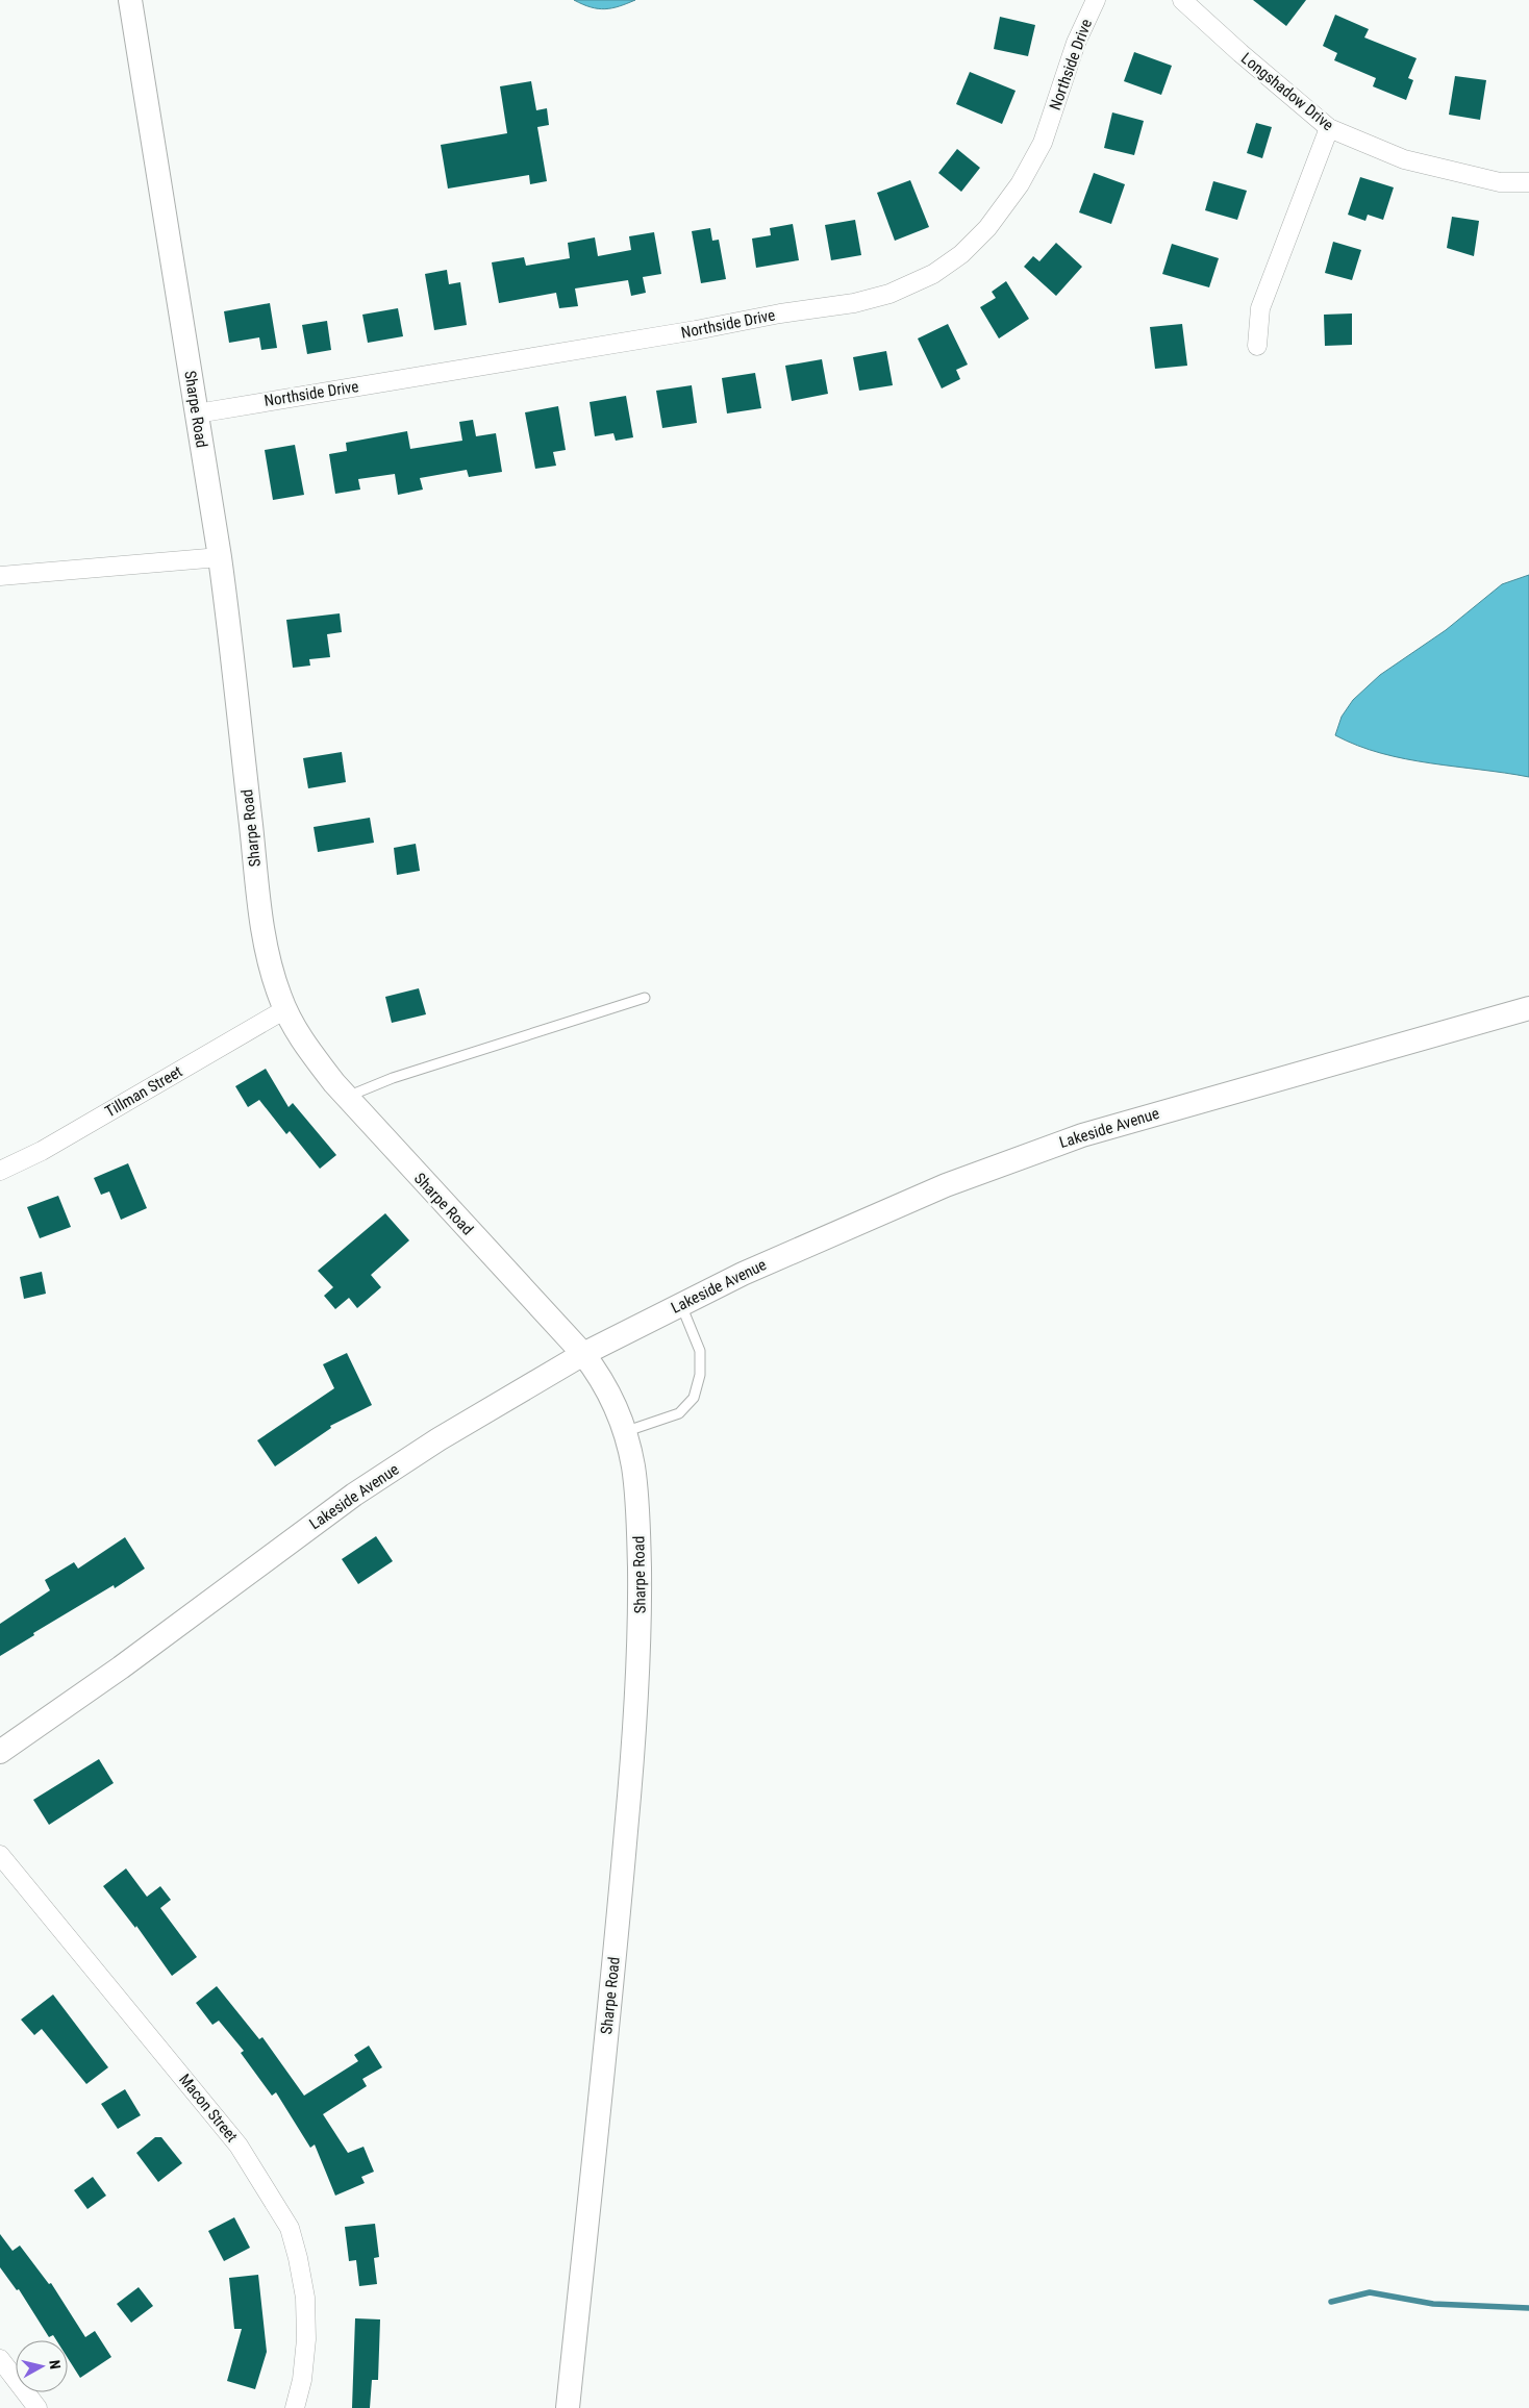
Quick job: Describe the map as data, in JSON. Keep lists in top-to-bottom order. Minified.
{"streets":{"street":["Northside Drive","Longshadow Drive","Sharpe Road","Tillman Street","Lakeside Avenue","Macon Street"]},"crossings":[["Northside Drive","Sharpe Road"],["Sharpe Road","Tillman Street"],["Sharpe Road","Lakeside Avenue"]],"north":"right"}
